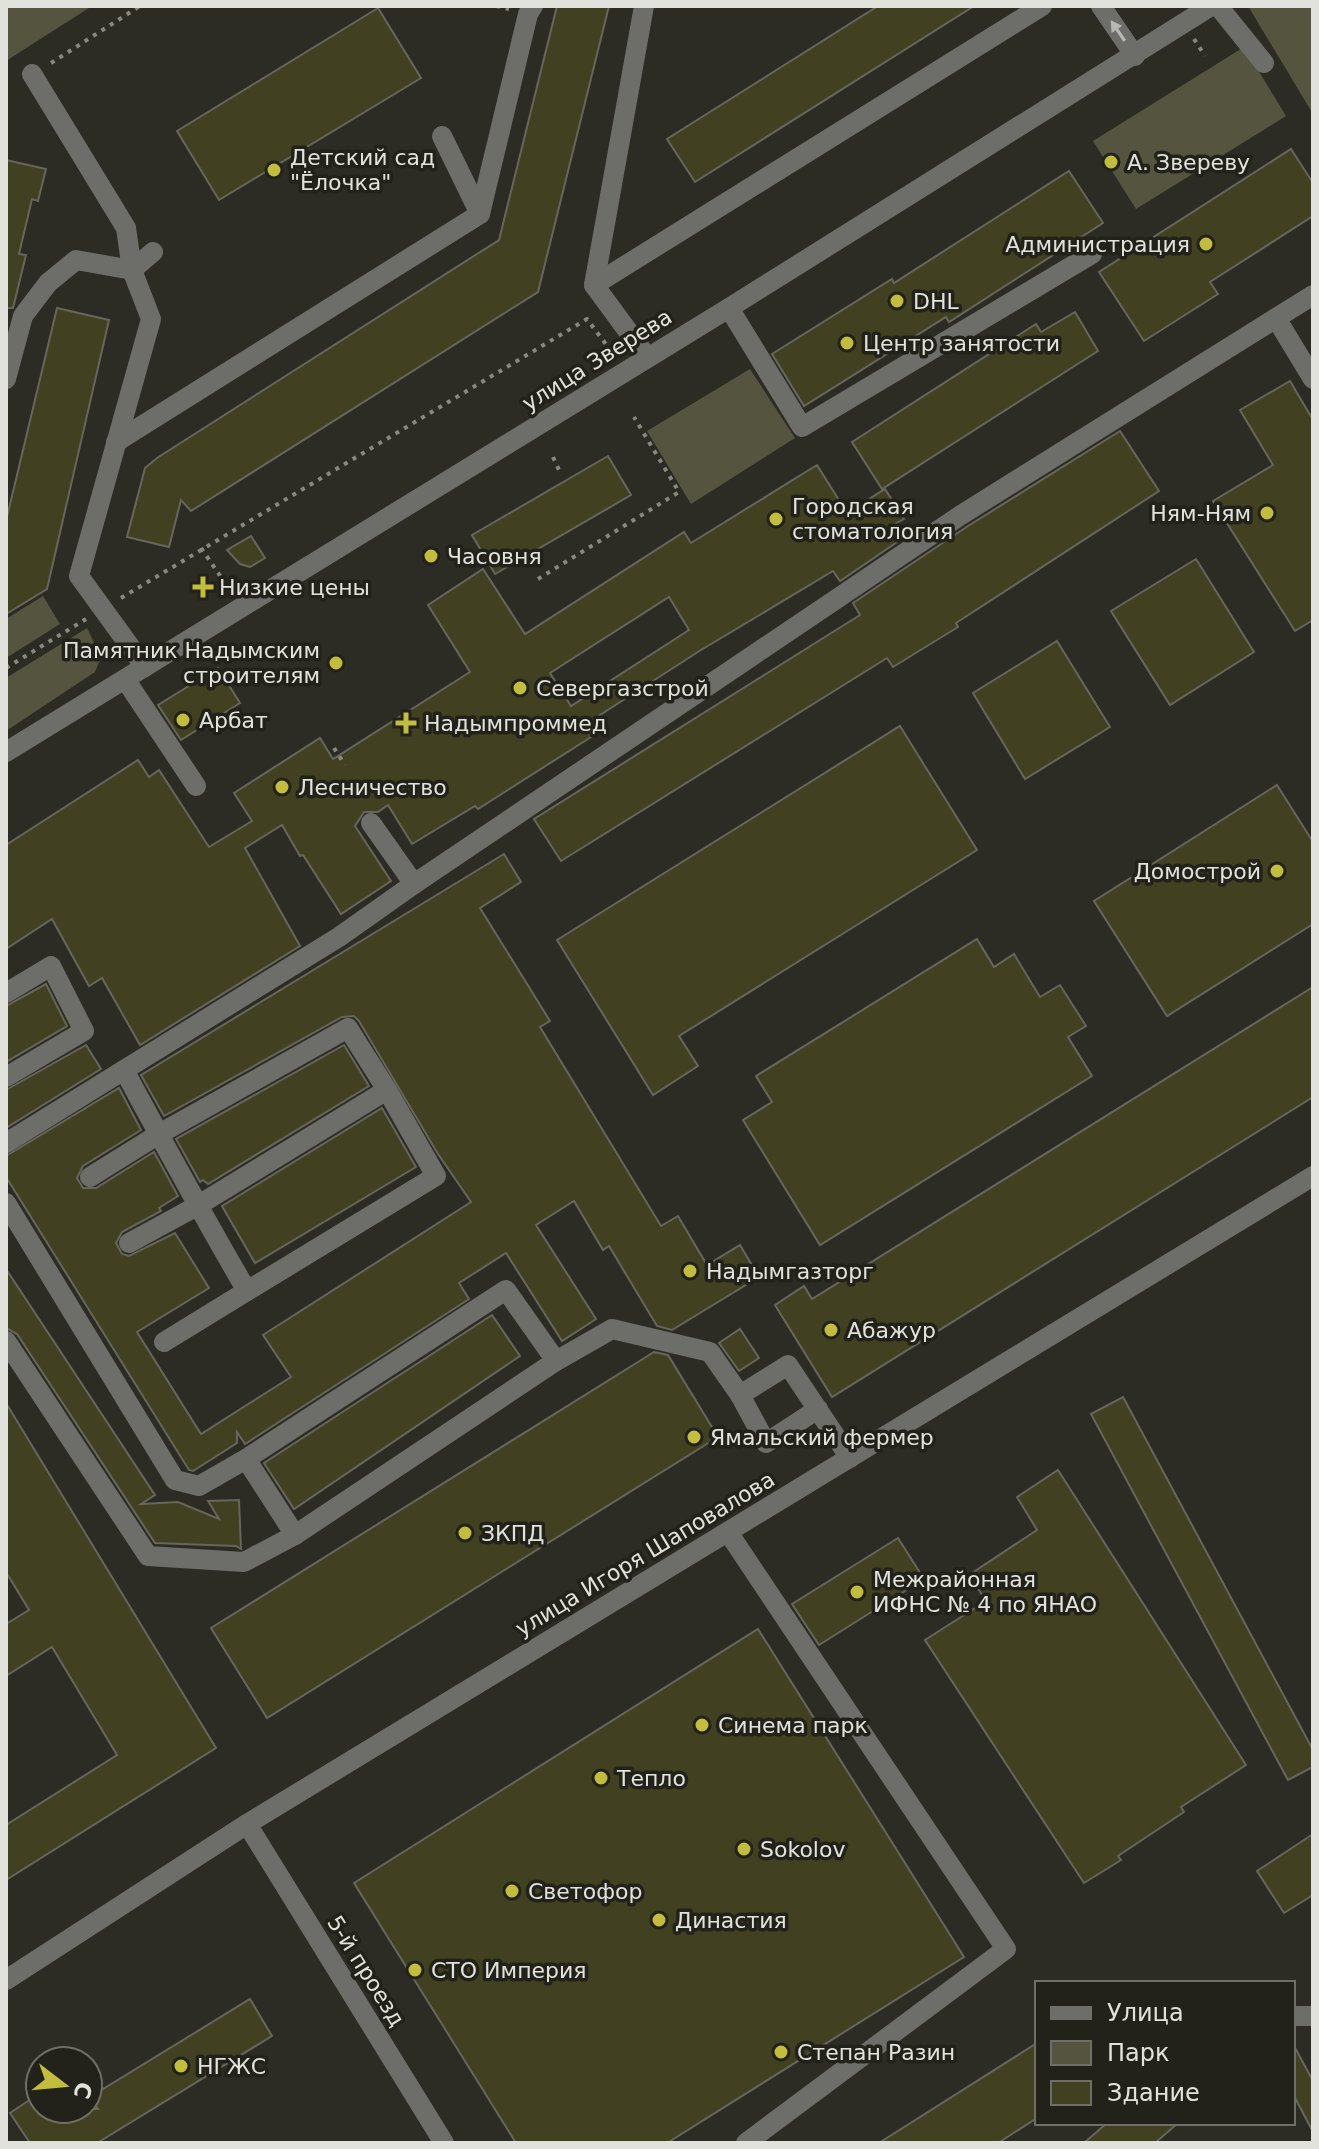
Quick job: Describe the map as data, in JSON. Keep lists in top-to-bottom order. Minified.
{"streets":{"street":["улица Зверева","улица Игоря Шаповалова","5-й проезд"]},"crossings":[["улица Игоря Шаповалова","5-й проезд"]],"places":{"other":["А. Звереву","Детский сад \"Ёлочка\"","Администрация","DHL","Центр занятости","Ням-Ням","Городская стоматология","Часовня","Памятник Надымским строителям","Севергазстрой","Арбат","Лесничество","Домострой","Надымгазторг","Абажур","Ямальский фермер","ЗКПД","Межрайонная ИФНС № 4 по ЯНАО","Синема парк","Тепло","Sokolov","Светофор","Династия","СТО Империя","Степан Разин","НГЖС"],"health":["Низкие цены","Надымпроммед"]},"legend":["Улица","Парк","Здание"],"north":"right"}
